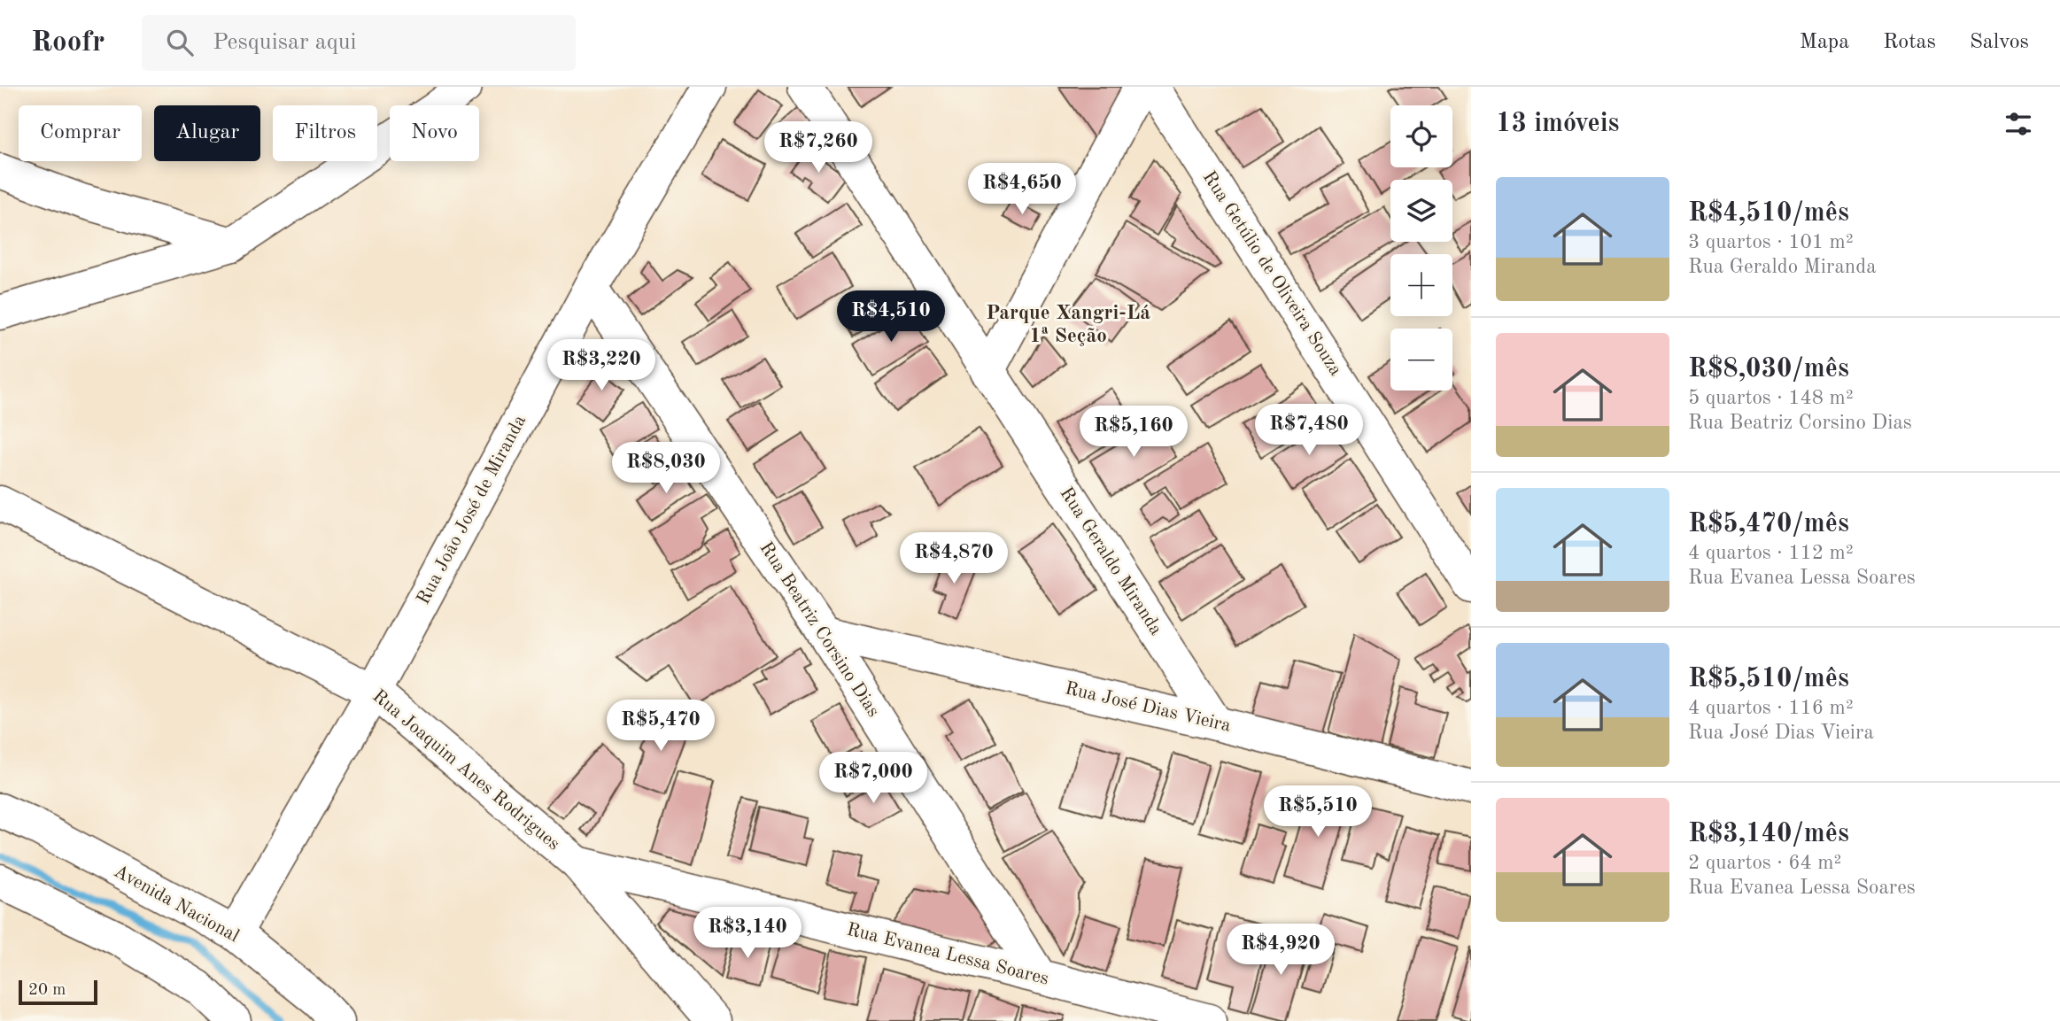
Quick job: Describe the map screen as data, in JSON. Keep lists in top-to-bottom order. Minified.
{"streets":{"street":["Rua Getúlio de Oliveira Souza","Rua João José de Miranda","Rua Geraldo Miranda","Rua Beatriz Corsino Dias","Rua José Dias Vieira","Rua Joaquim Anes Rodrigues","Avenida Nacional","Rua Evanea Lessa Soares"]},"crossings":[["Rua João José de Miranda","Rua Beatriz Corsino Dias"],["Rua João José de Miranda","Rua Joaquim Anes Rodrigues"],["Rua João José de Miranda","Avenida Nacional"],["Rua Geraldo Miranda","Rua José Dias Vieira"],["Rua Beatriz Corsino Dias","Rua José Dias Vieira"],["Rua Beatriz Corsino Dias","Rua Evanea Lessa Soares"],["Rua Joaquim Anes Rodrigues","Rua Evanea Lessa Soares"]],"districts":["Parque Xangri-Lá 1ª Seção"],"scale_bar":"20 m","page":{"header":"Roofr","search":"Pesquisar aqui","nav":["Mapa","Rotas","Salvos"],"heading":"13 imóveis","map_buttons":["+","−"],"chip":["Comprar","Alugar","Filtros","Novo"],"price":["R$7,260","R$4,650","R$4,510","R$3,220","R$7,480","R$5,160","R$8,030","R$4,870","R$5,470","R$7,000","R$5,510","R$3,140","R$4,920"],"list":[{"name":"R$4,510/mês","note":"3 quartos · 101 m² · Rua Geraldo Miranda"},{"name":"R$8,030/mês","note":"5 quartos · 148 m² · Rua Beatriz Corsino Dias"},{"name":"R$5,470/mês","note":"4 quartos · 112 m² · Rua Evanea Lessa Soares"},{"name":"R$5,510/mês","note":"4 quartos · 116 m² · Rua José Dias Vieira"},{"name":"R$3,140/mês","note":"2 quartos · 64 m² · Rua Evanea Lessa Soares"}],"scale":"20 m"}}
